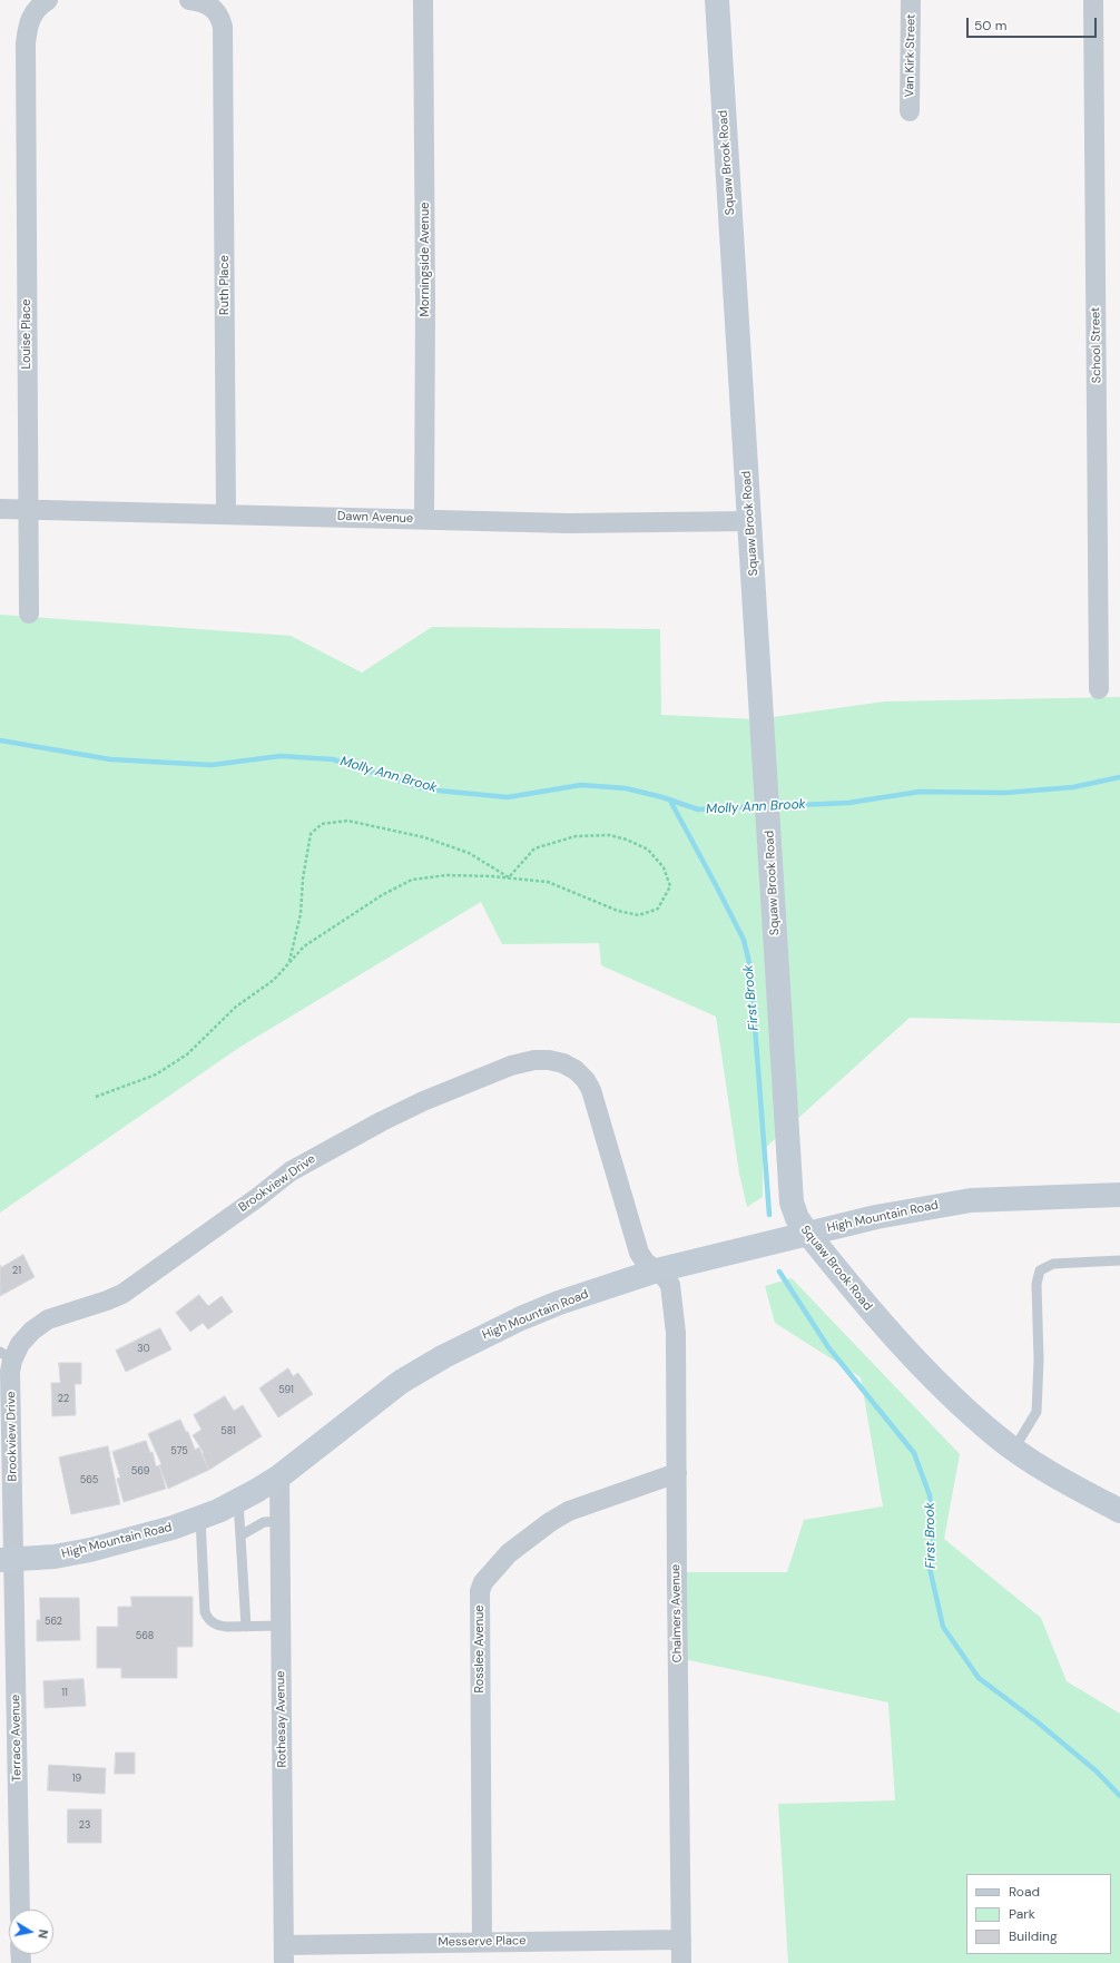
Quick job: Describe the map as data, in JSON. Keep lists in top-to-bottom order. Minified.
{"streets":{"street":["Van Kirk Street","Squaw Brook Road","Morningside Avenue","Ruth Place","Louise Place","School Street","Dawn Avenue","Brookview Drive","High Mountain Road","Chalmers Avenue","Rosslee Avenue","Rothesay Avenue","Terrace Avenue","Messerve Place"]},"crossings":[["Squaw Brook Road","Dawn Avenue"],["Squaw Brook Road","High Mountain Road"],["Morningside Avenue","Dawn Avenue"],["Ruth Place","Dawn Avenue"],["Louise Place","Dawn Avenue"],["Brookview Drive","High Mountain Road"],["Brookview Drive","Chalmers Avenue"],["Brookview Drive","Terrace Avenue"],["High Mountain Road","Chalmers Avenue"],["High Mountain Road","Rothesay Avenue"],["High Mountain Road","Terrace Avenue"],["Chalmers Avenue","Rosslee Avenue"],["Chalmers Avenue","Messerve Place"],["Rosslee Avenue","Messerve Place"],["Rothesay Avenue","Messerve Place"]],"water":["Molly Ann Brook","First Brook"],"house_numbers":["21","30","591","22","581","575","569","565","562","568","11","19","23"],"legend":["Road","Park","Building"],"scale_bar":"50 m","north":"right"}
